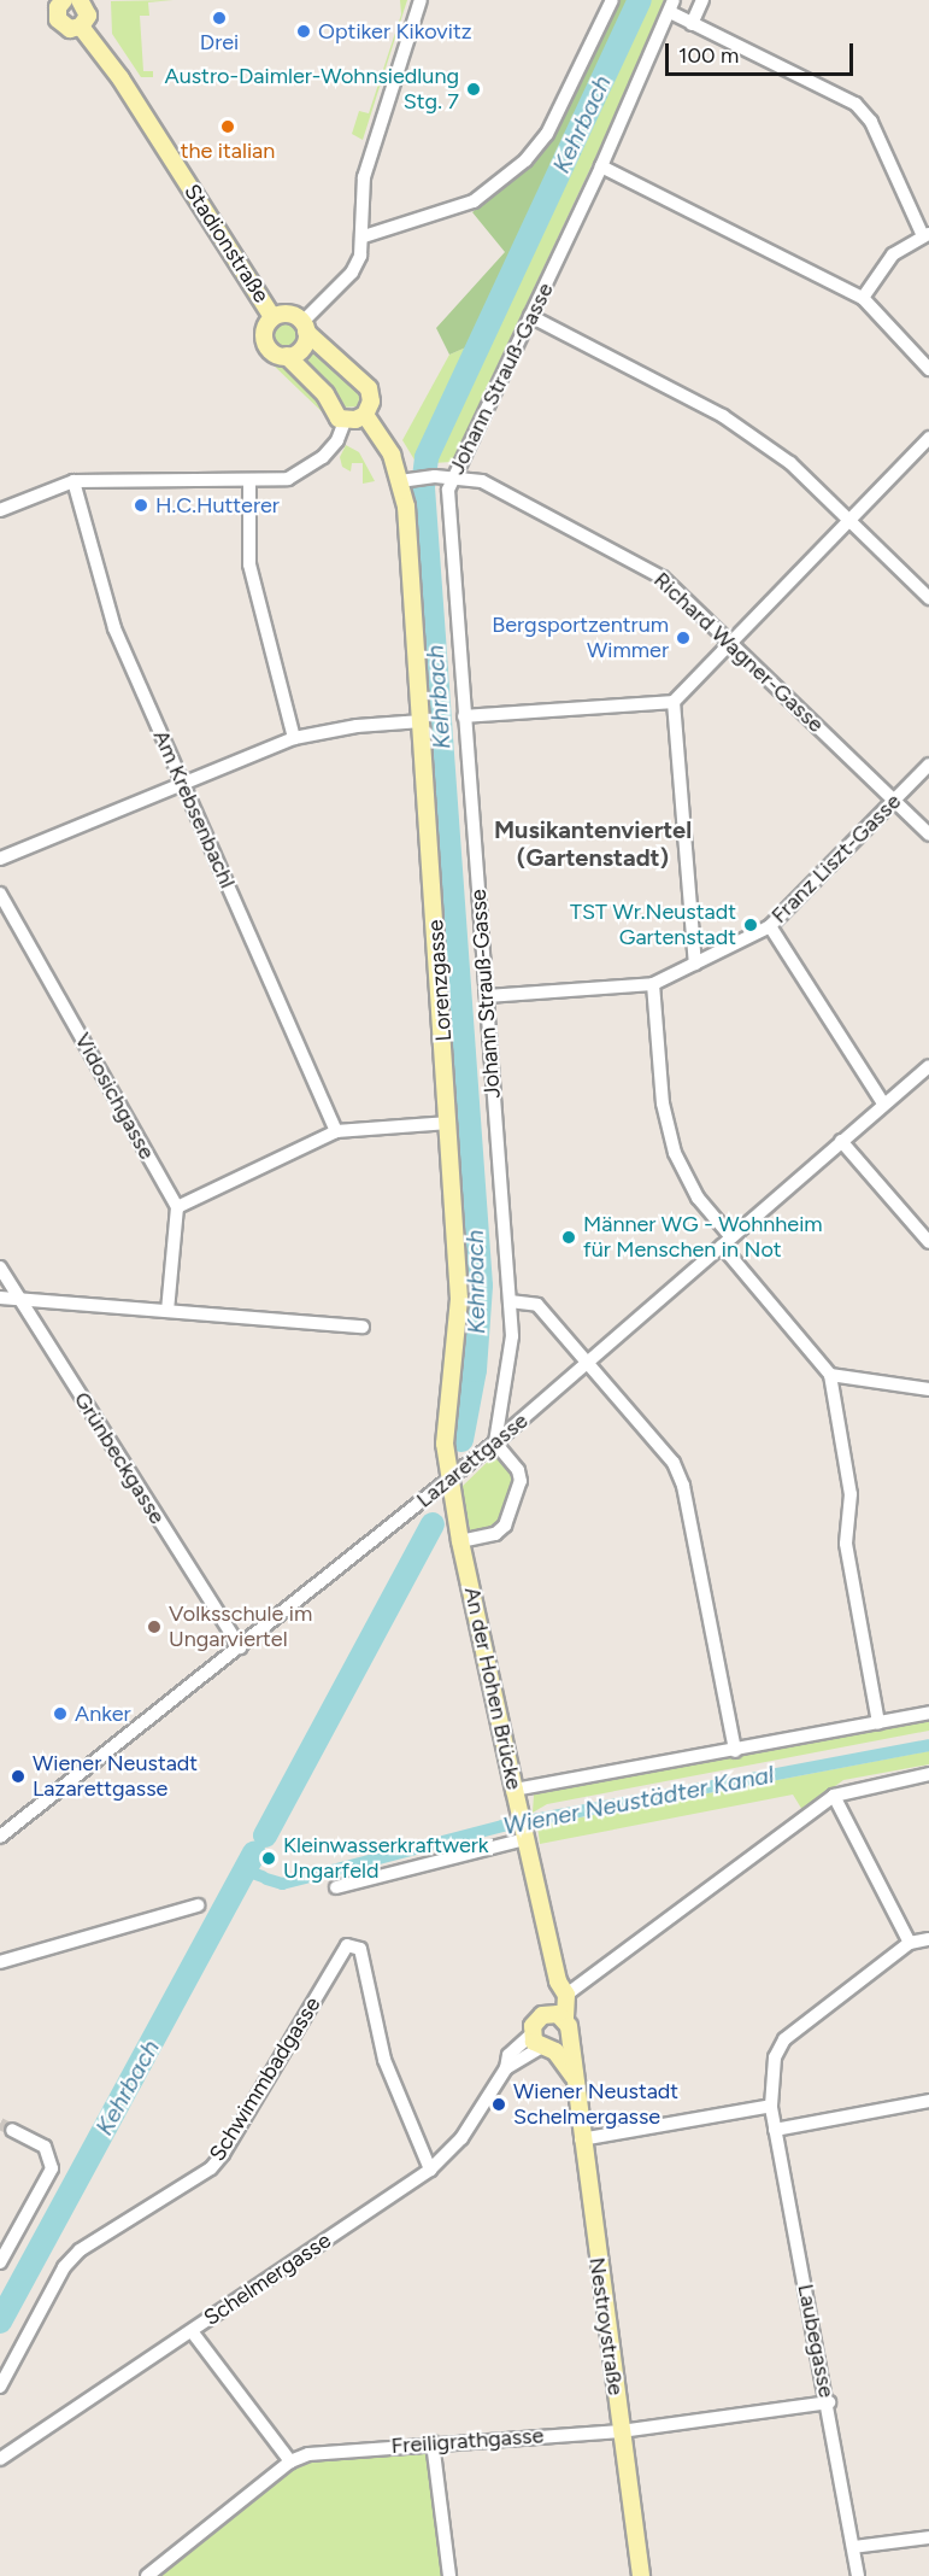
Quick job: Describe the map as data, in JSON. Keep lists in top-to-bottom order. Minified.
{"streets":{"street":["Stadionstraße","Johann Strauß-Gasse","Richard Wagner-Gasse","Am Krebsenbachl","Franz Liszt-Gasse","Lorenzgasse","Vidosichgasse","Grünbeckgasse","Lazarettgasse","An der Hohen Brücke","Schwimmbadgasse","Schelmergasse","Nestroystraße","Laubegasse","Freiligrathgasse"]},"crossings":[["Johann Strauß-Gasse","Richard Wagner-Gasse"],["Johann Strauß-Gasse","Franz Liszt-Gasse"],["Johann Strauß-Gasse","Lazarettgasse"],["Richard Wagner-Gasse","Franz Liszt-Gasse"],["Richard Wagner-Gasse","Lorenzgasse"],["Lorenzgasse","Lazarettgasse"],["Lorenzgasse","An der Hohen Brücke"],["Grünbeckgasse","Lazarettgasse"],["Lazarettgasse","An der Hohen Brücke"],["An der Hohen Brücke","Nestroystraße"],["Schwimmbadgasse","Schelmergasse"],["Schelmergasse","Nestroystraße"],["Nestroystraße","Freiligrathgasse"],["Laubegasse","Freiligrathgasse"]],"districts":["Musikantenviertel (Gartenstadt)"],"water":["Kehrbach","Wiener Neustädter Kanal"],"places":["Drei","Optiker Kikovitz","Austro-Daimler-Wohnsiedlung Stg. 7","the italian","H.C.Hutterer","Bergsportzentrum Wimmer","TST Wr.Neustadt Gartenstadt","Männer WG - Wohnheim für Menschen in Not","Volksschule im Ungarviertel","Anker","Wiener Neustadt Lazarettgasse","Kleinwasserkraftwerk Ungarfeld","Wiener Neustadt Schelmergasse"],"scale_bar":"100 m"}
